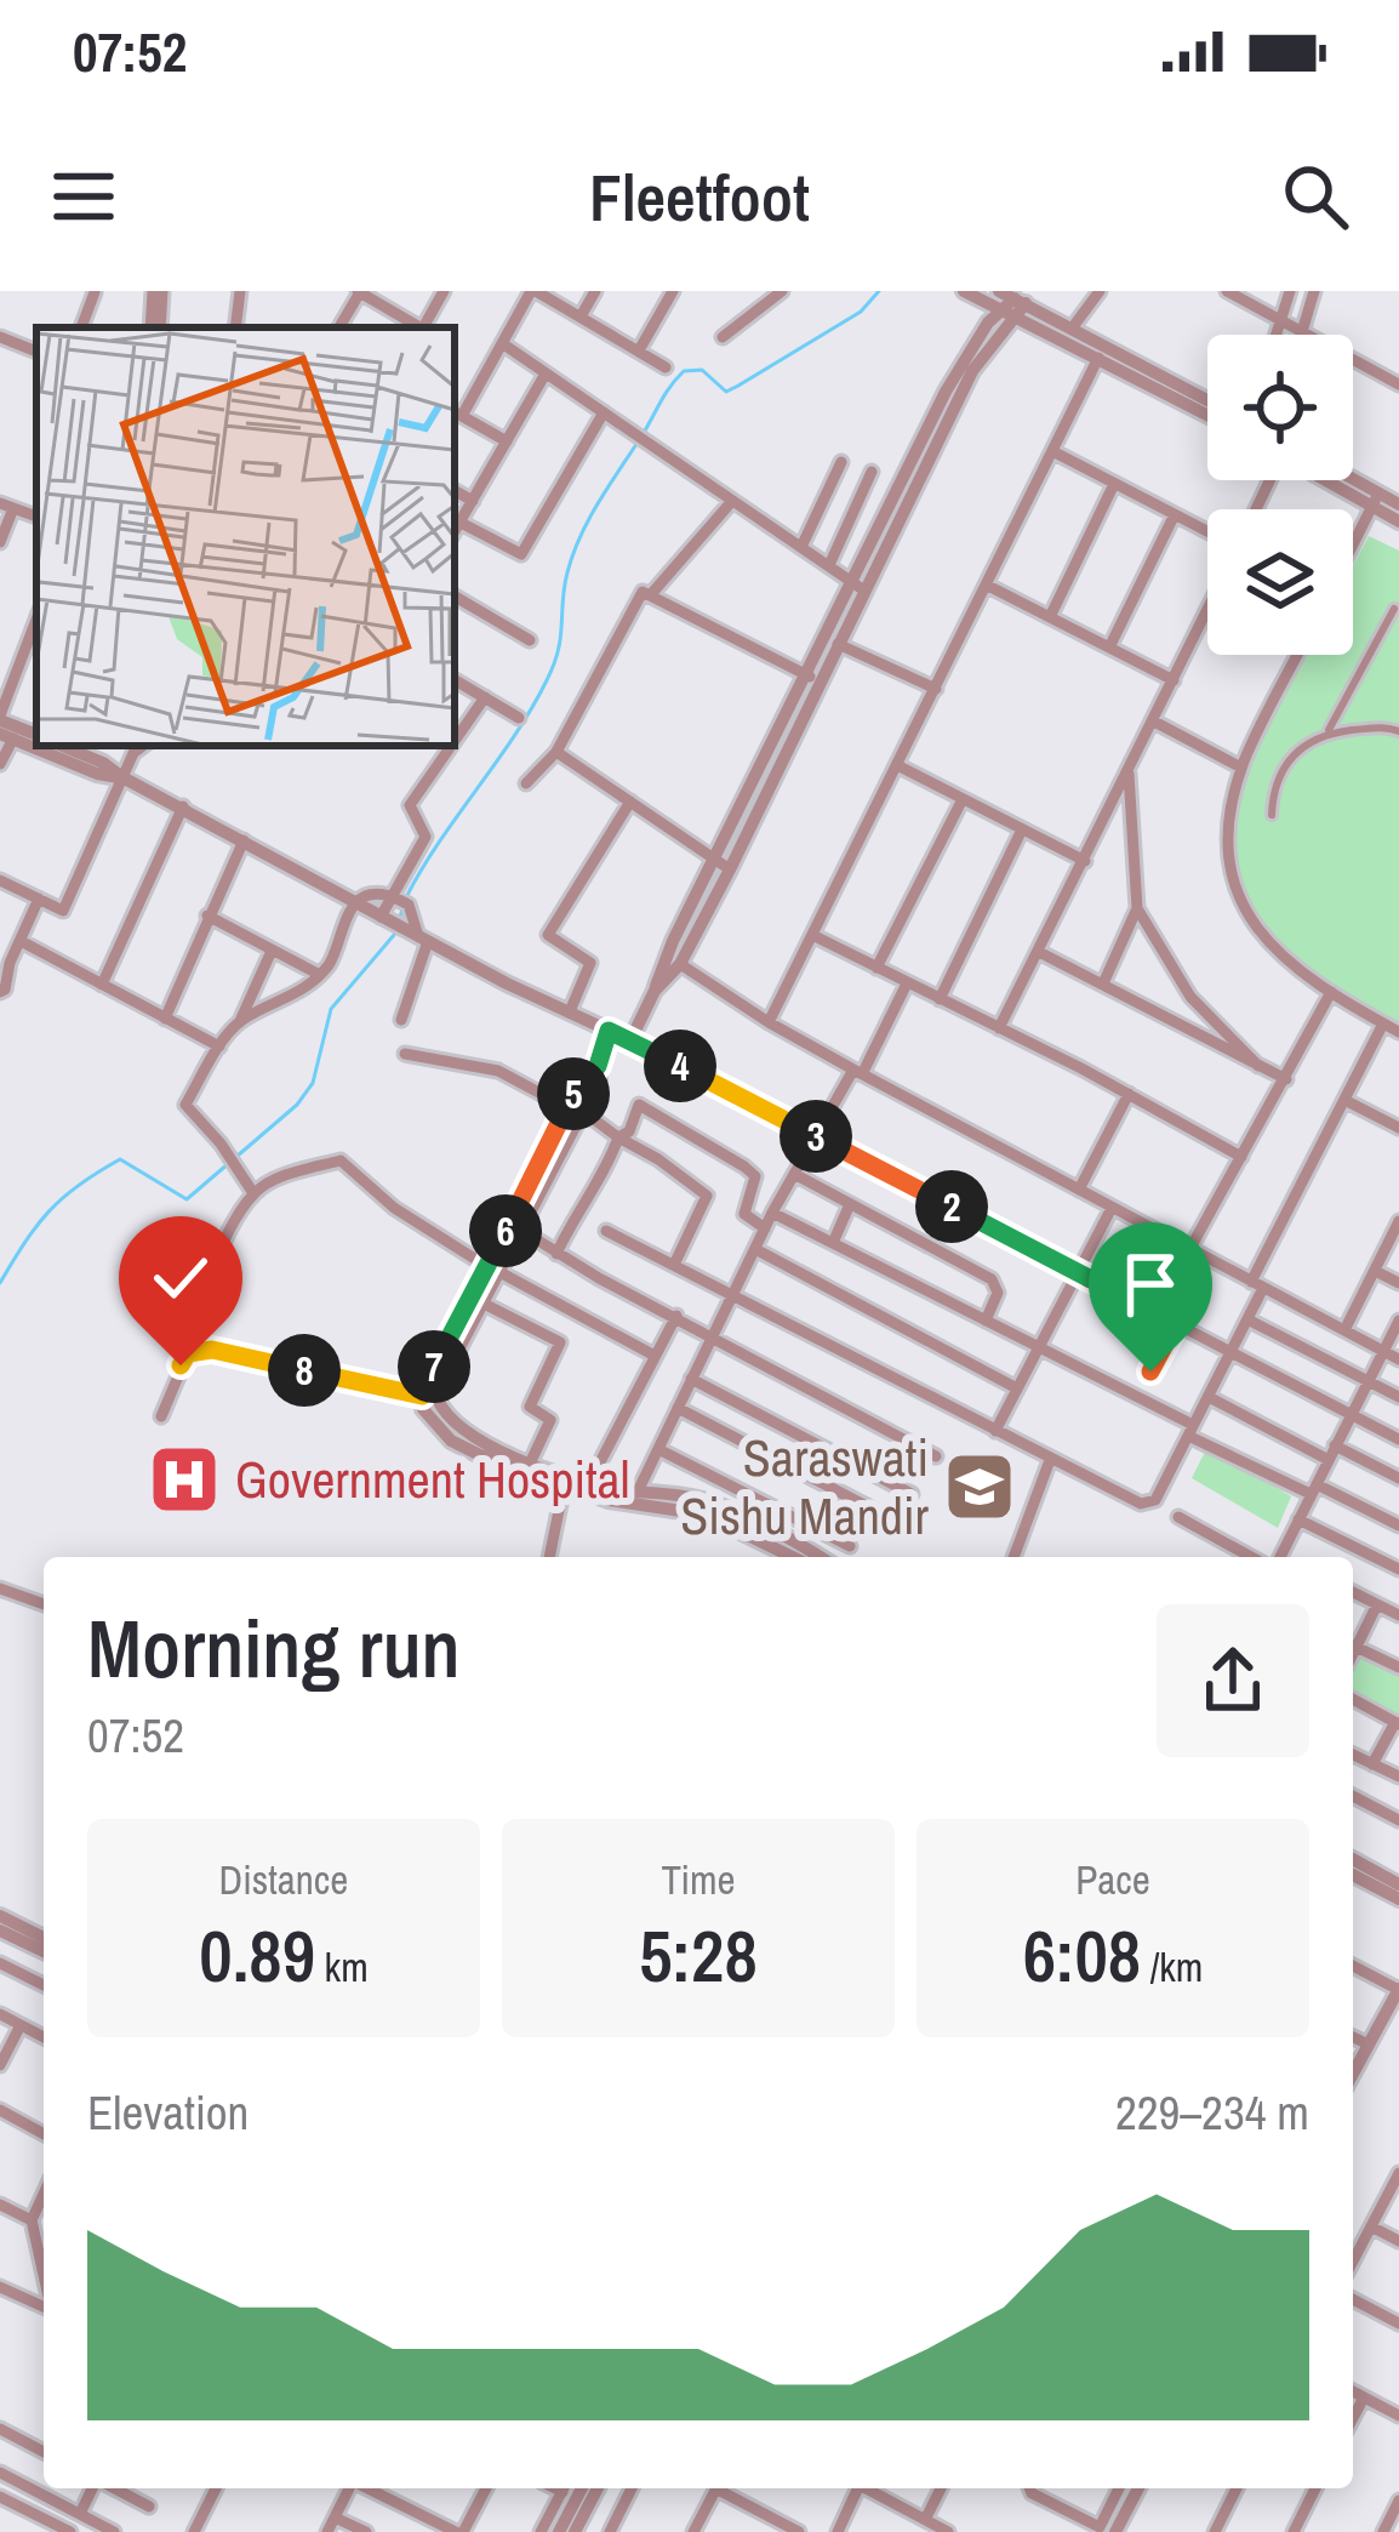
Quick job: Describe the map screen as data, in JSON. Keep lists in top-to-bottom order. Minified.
{"places":{"hospital":["Government Hospital"],"school or university":["Saraswati Sishu Mandir"]},"page":{"status":"07:52","header":"Fleetfoot","pins":["4","5","3","2","6","7","8"],"heading":["Morning run","07:52"],"stats":[["Distance","0.89 km"],["Time","5:28"],["Pace","6:08 /km"]],"chart":["Elevation","229–234 m"]}}
